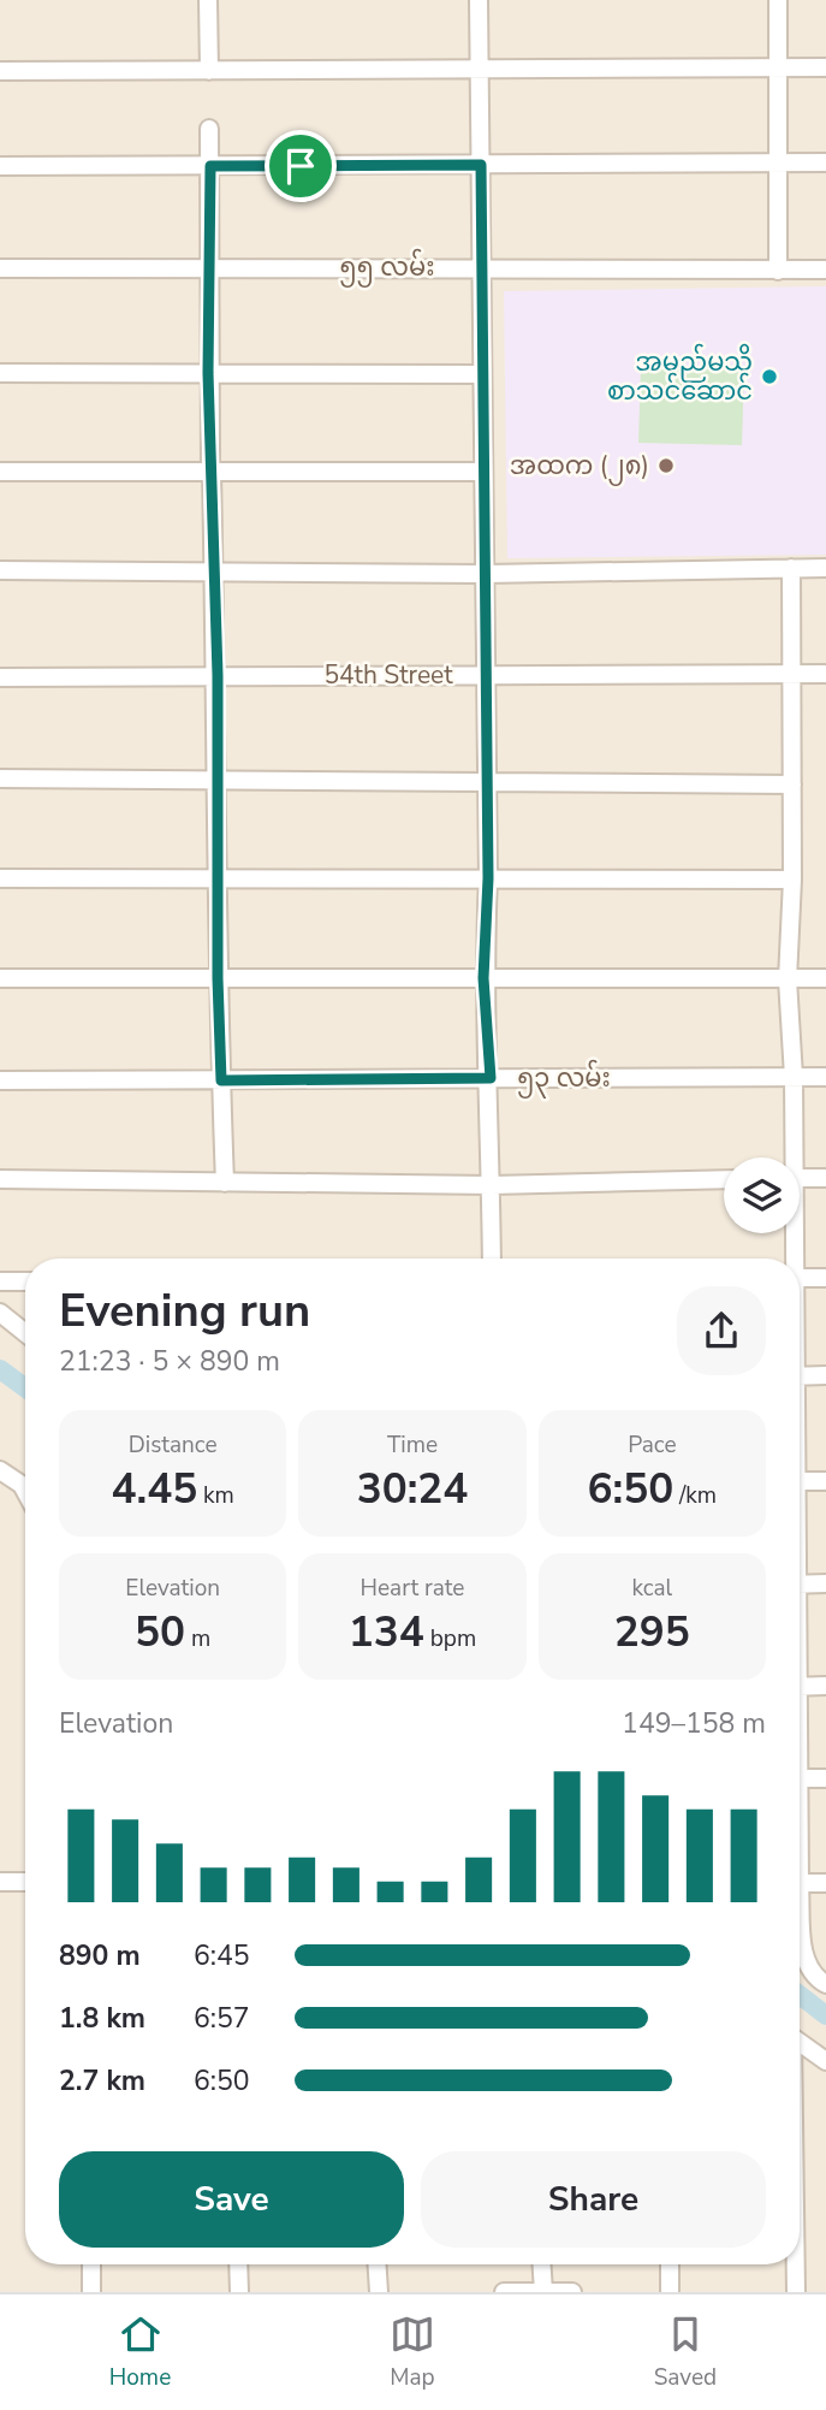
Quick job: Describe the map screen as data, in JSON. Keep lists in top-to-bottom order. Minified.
{"streets":{"street":["၅၅ လမ်း","54th Street","၅၃ လမ်း"]},"places":["အမည်မသိ စာသင်ဆောင်","အထက (၂၈)"],"page":{"heading":["Evening run","21:23 · 5 × 890 m"],"stats":[["Distance","4.45 km"],["Time","30:24"],["Pace","6:50 /km"],["Elevation","50 m"],["Heart rate","134 bpm"],["kcal","295"]],"chart":["Elevation","149–158 m"],"list":[{"name":"890 m","note":"6:45"},{"name":"1.8 km","note":"6:57"},{"name":"2.7 km","note":"6:50"}],"buttons":["Save","Share"],"tabs":["Home","Map","Saved"]}}
